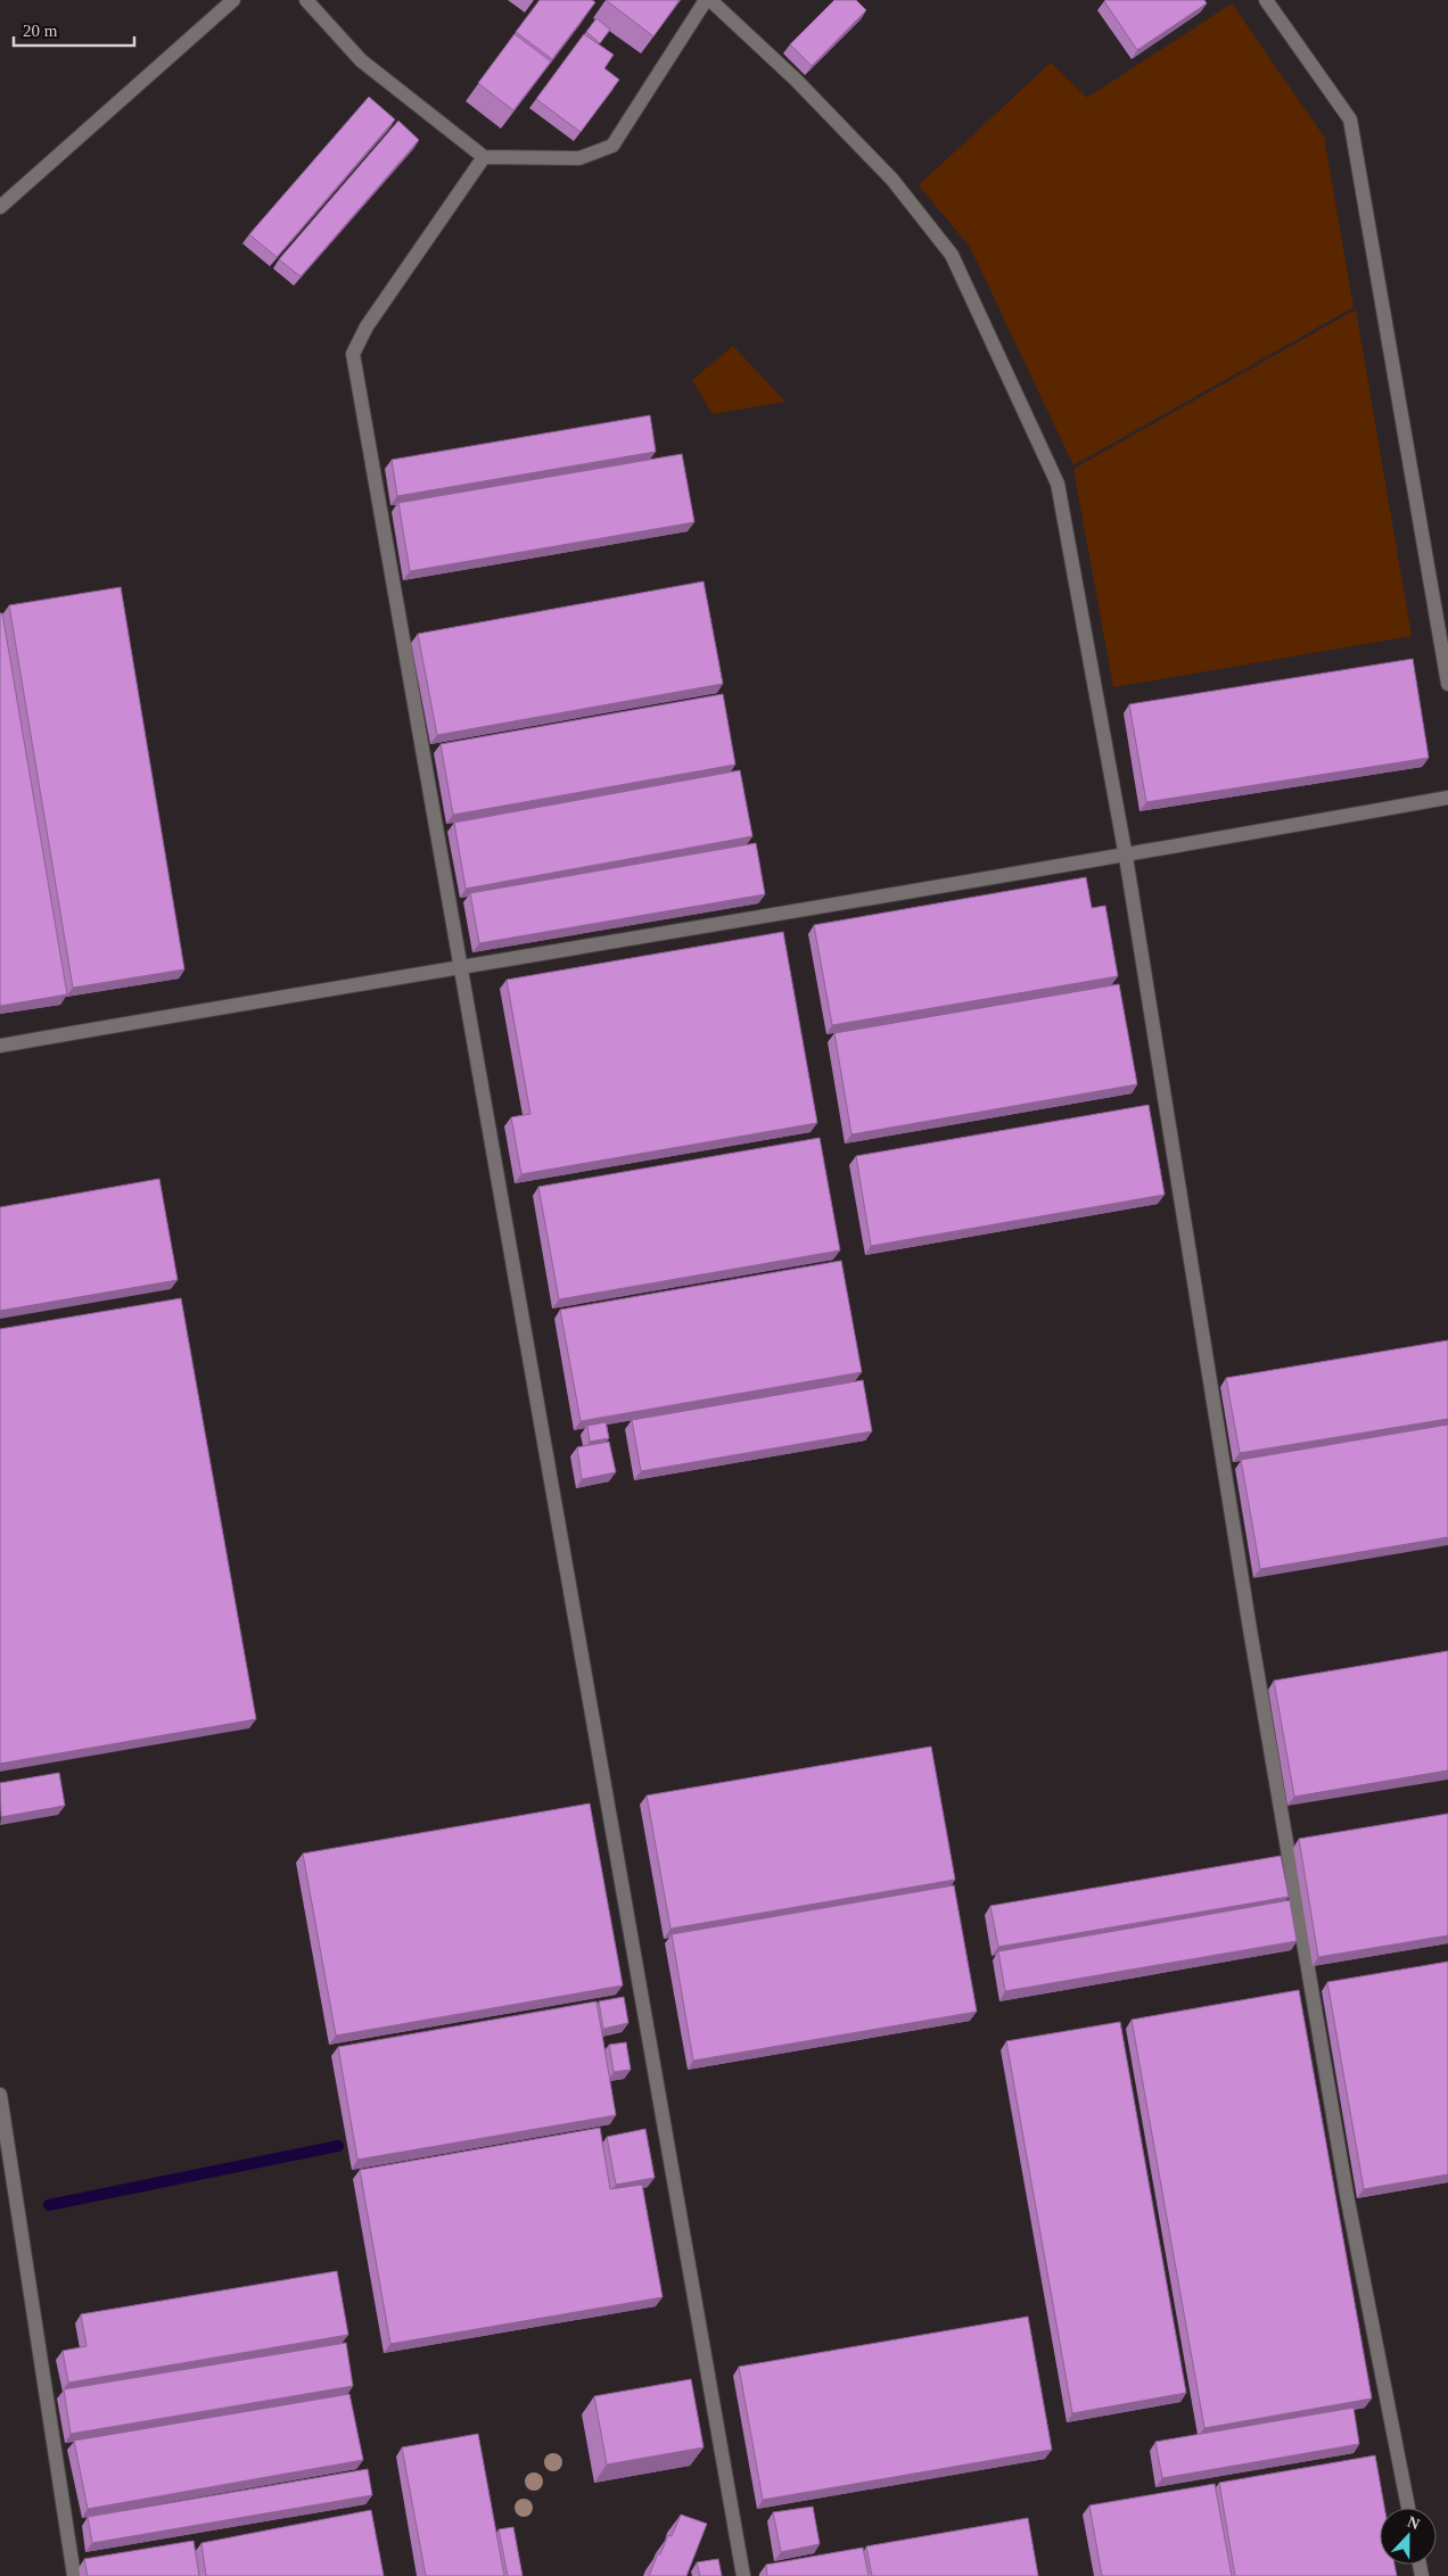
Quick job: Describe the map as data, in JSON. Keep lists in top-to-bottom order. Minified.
{"scale_bar":"20 m","north":"top"}
